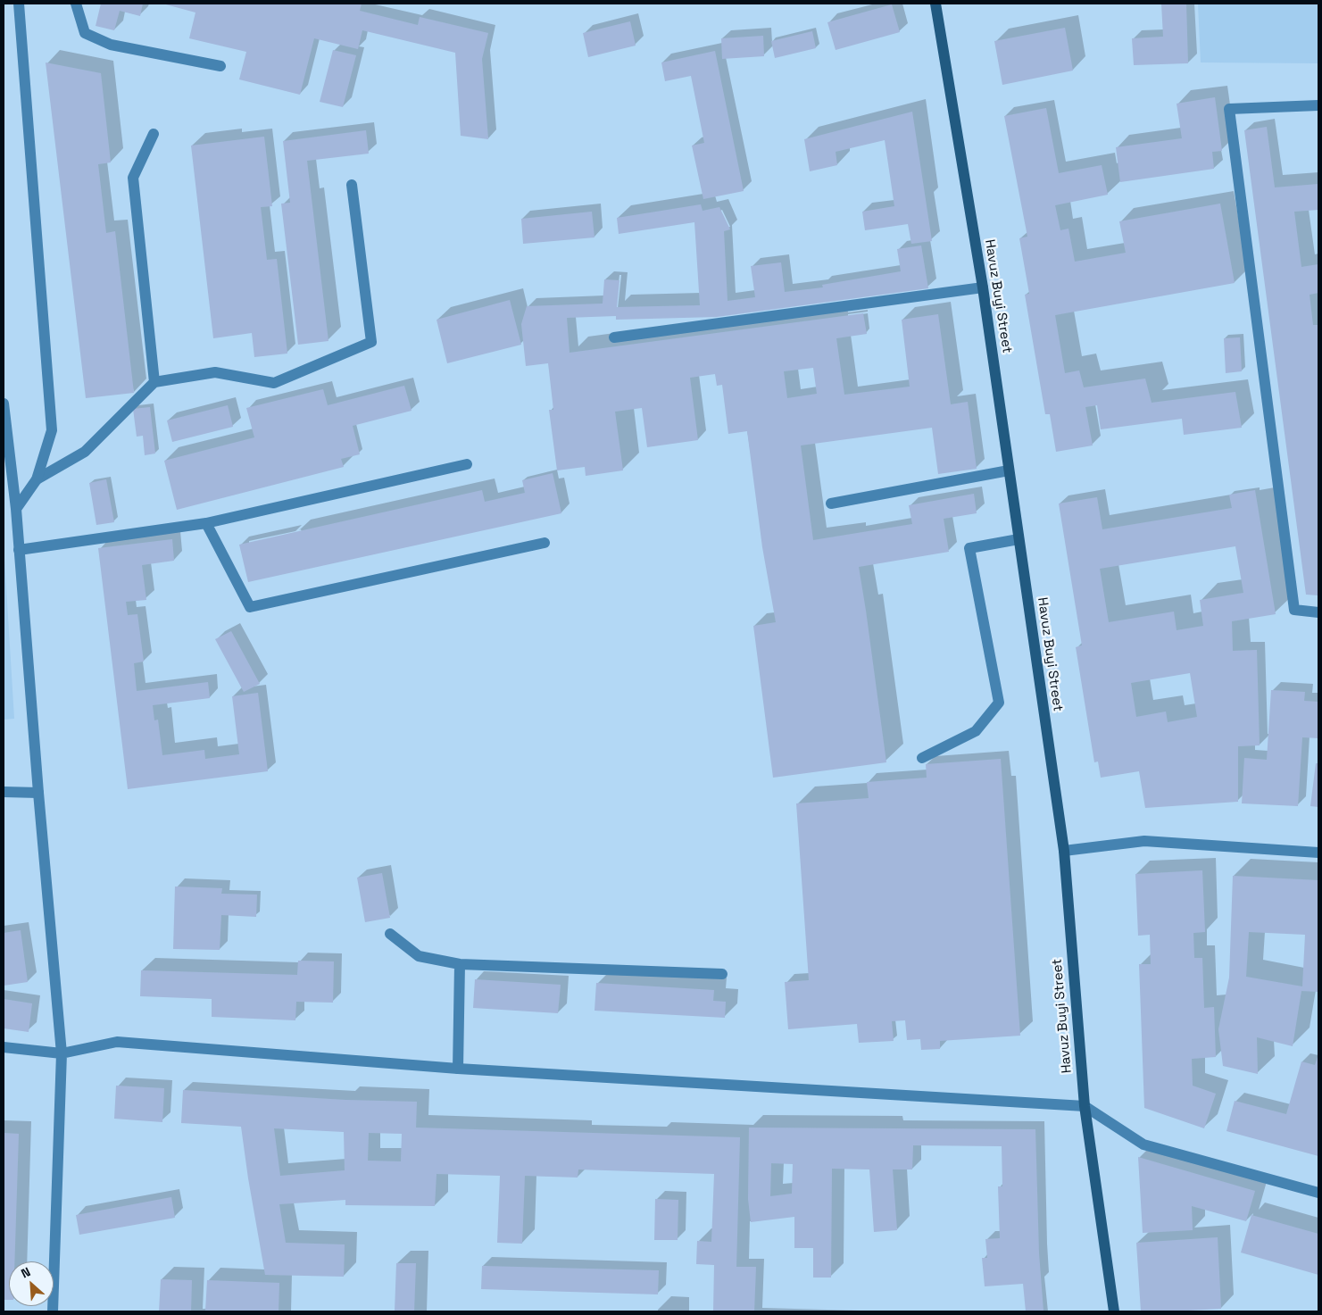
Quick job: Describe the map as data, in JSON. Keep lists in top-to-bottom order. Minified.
{"streets":{"main road":["Havuz Buyi Street"]},"north":"top left"}
